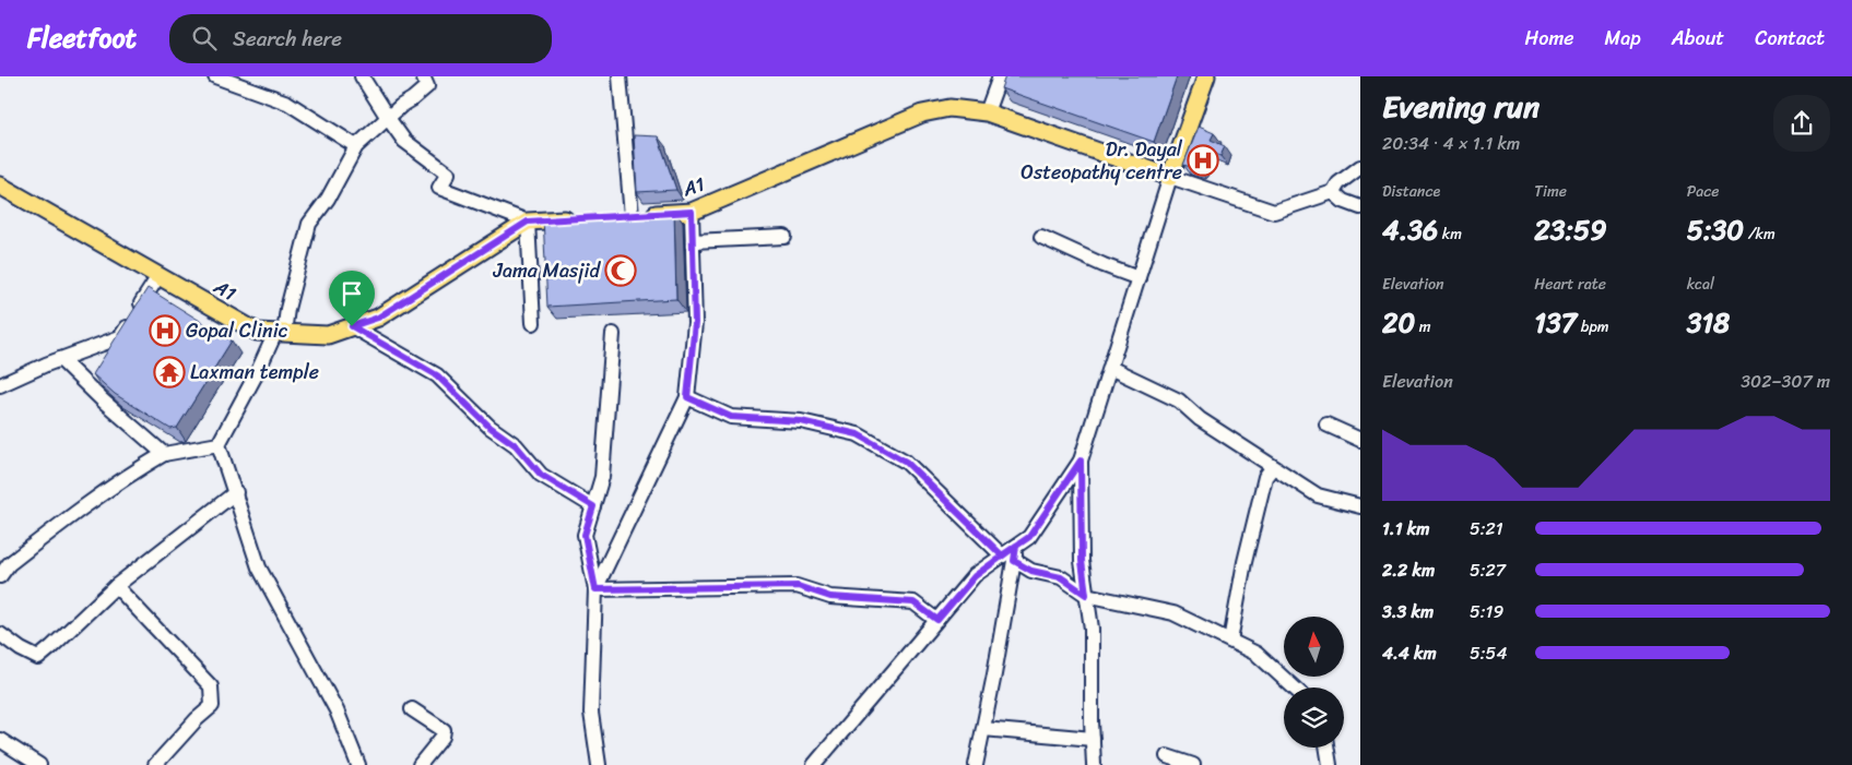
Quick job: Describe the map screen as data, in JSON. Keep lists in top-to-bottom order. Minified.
{"streets":{"main road":["A1"]},"places":{"hospital":["Dr. Dayal Osteopathy centre","Gopal Clinic"],"mosque":["Jama Masjid"],"temple":["Laxman temple"]},"north":"top","page":{"header":"Fleetfoot","search":"Search here","nav":["Home","Map","About","Contact"],"heading":["Evening run","20:34 · 4 × 1.1 km"],"stats":[["Distance","4.36 km"],["Time","23:59"],["Pace","5:30 /km"],["Elevation","20 m"],["Heart rate","137 bpm"],["kcal","318"]],"chart":["Elevation","302–307 m"],"list":[{"name":"1.1 km","note":"5:21"},{"name":"2.2 km","note":"5:27"},{"name":"3.3 km","note":"5:19"},{"name":"4.4 km","note":"5:54"}]}}
